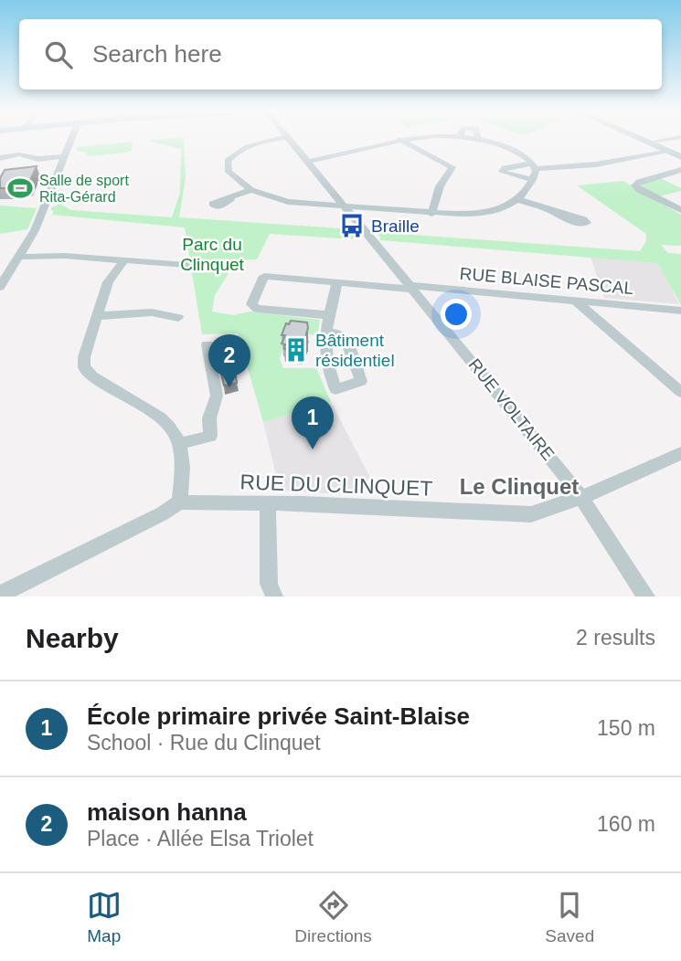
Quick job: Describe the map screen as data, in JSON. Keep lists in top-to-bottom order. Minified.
{"streets":{"street":["RUE BLAISE PASCAL","RUE VOLTAIRE","RUE DU CLINQUET"]},"crossings":[["RUE BLAISE PASCAL","RUE VOLTAIRE"],["RUE VOLTAIRE","RUE DU CLINQUET"]],"districts":["Le Clinquet"],"parks":["Parc du Clinquet"],"places":{"sports":["Salle de sport Rita-Gérard"],"bus stop":["Braille"],"building":["Bâtiment résidentiel"]},"page":{"search":"Search here","pins":["2","1"],"heading":["Nearby","2 results"],"list":[{"mark":"1","name":"École primaire privée Saint-Blaise","note":"School · Rue du Clinquet","value":"150 m"},{"mark":"2","name":"maison hanna","note":"Place · Allée Elsa Triolet","value":"160 m"}],"nav":["Map","Directions","Saved"]}}
